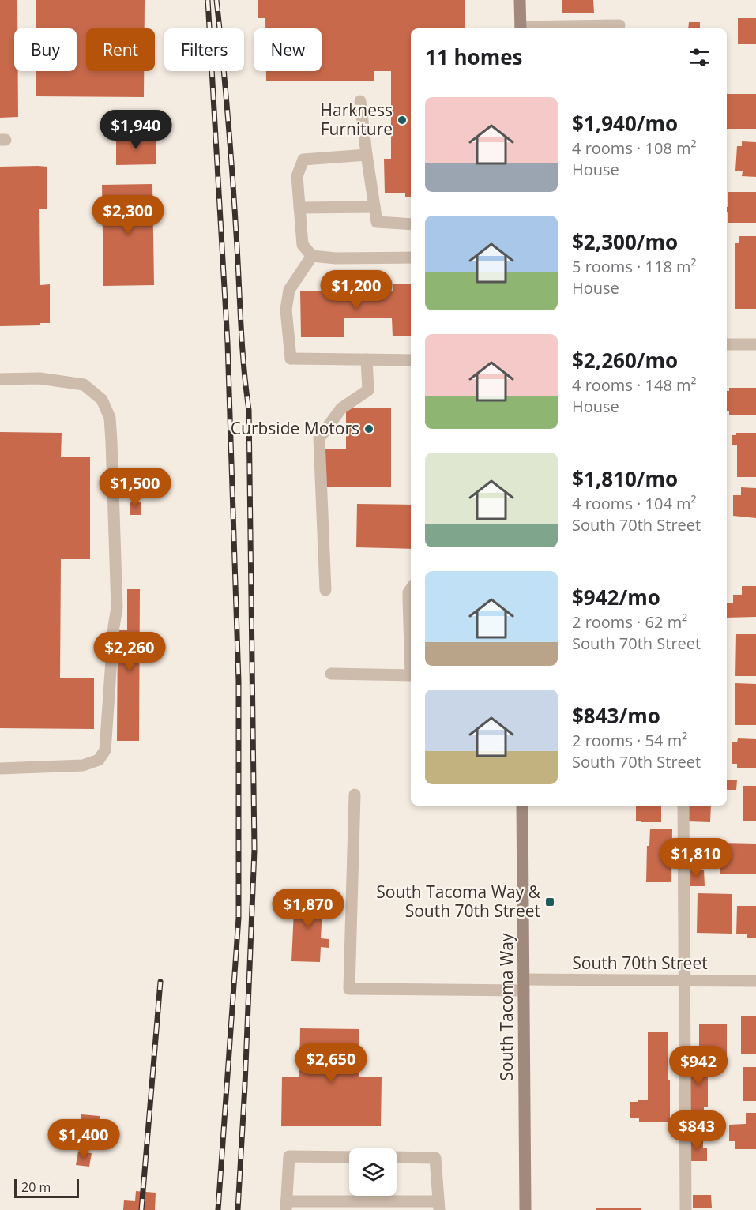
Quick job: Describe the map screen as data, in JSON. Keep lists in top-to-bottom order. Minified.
{"streets":{"main road":["South Tacoma Way"],"street":["South 70th Street"]},"crossings":[["South 70th Street","South Tacoma Way"]],"places":{"other":["Harkness Furniture","Curbside Motors"],"transit":["South Tacoma Way & South 70th Street"]},"scale_bar":"20 m","page":{"chip":["Buy","Rent","Filters","New"],"heading":"11 homes","list":[{"name":"$1,940/mo","note":"4 rooms · 108 m² · House"},{"name":"$2,300/mo","note":"5 rooms · 118 m² · House"},{"name":"$2,260/mo","note":"4 rooms · 148 m² · House"},{"name":"$1,810/mo","note":"4 rooms · 104 m² · South 70th Street"},{"name":"$942/mo","note":"2 rooms · 62 m² · South 70th Street"},{"name":"$843/mo","note":"2 rooms · 54 m² · South 70th Street"}],"price":["$1,940","$2,300","$1,200","$1,500","$2,260","$1,810","$1,870","$2,650","$942","$843","$1,400"],"scale":"20 m"}}
